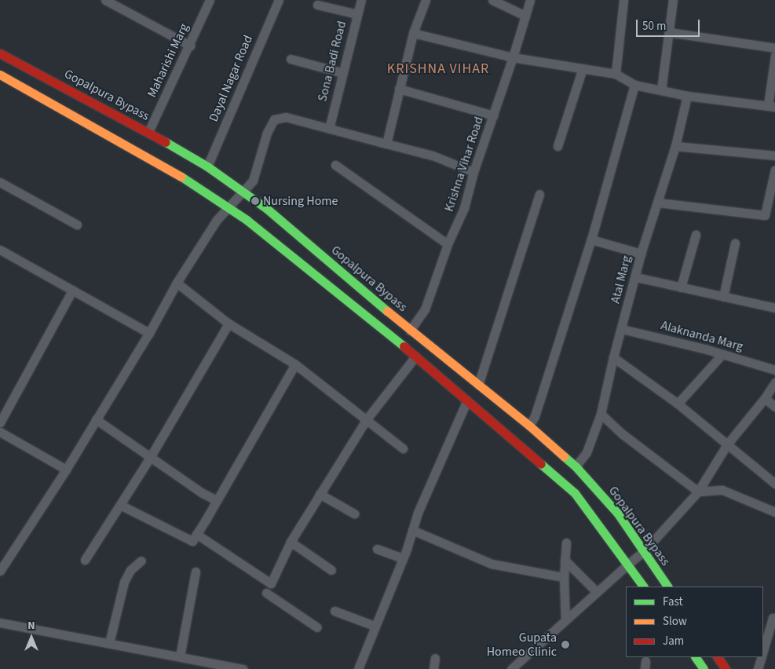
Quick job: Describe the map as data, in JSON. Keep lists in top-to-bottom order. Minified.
{"streets":{"main road":["Gopalpura Bypass"],"street":["Maharishi Marg","Sona Badi Road","Dayal Nagar Road","Krishna Vihar Road","Atal Marg","Alaknanda Marg"]},"crossings":[["Maharishi Marg","Gopalpura Bypass"],["Dayal Nagar Road","Gopalpura Bypass"],["Gopalpura Bypass","Krishna Vihar Road"],["Gopalpura Bypass","Atal Marg"],["Atal Marg","Alaknanda Marg"]],"districts":["KRISHNA VIHAR"],"places":["Nursing Home","Gupata Homeo Clinic"],"legend":["Fast","Slow","Jam"],"scale_bar":"50 m","north":"top"}
